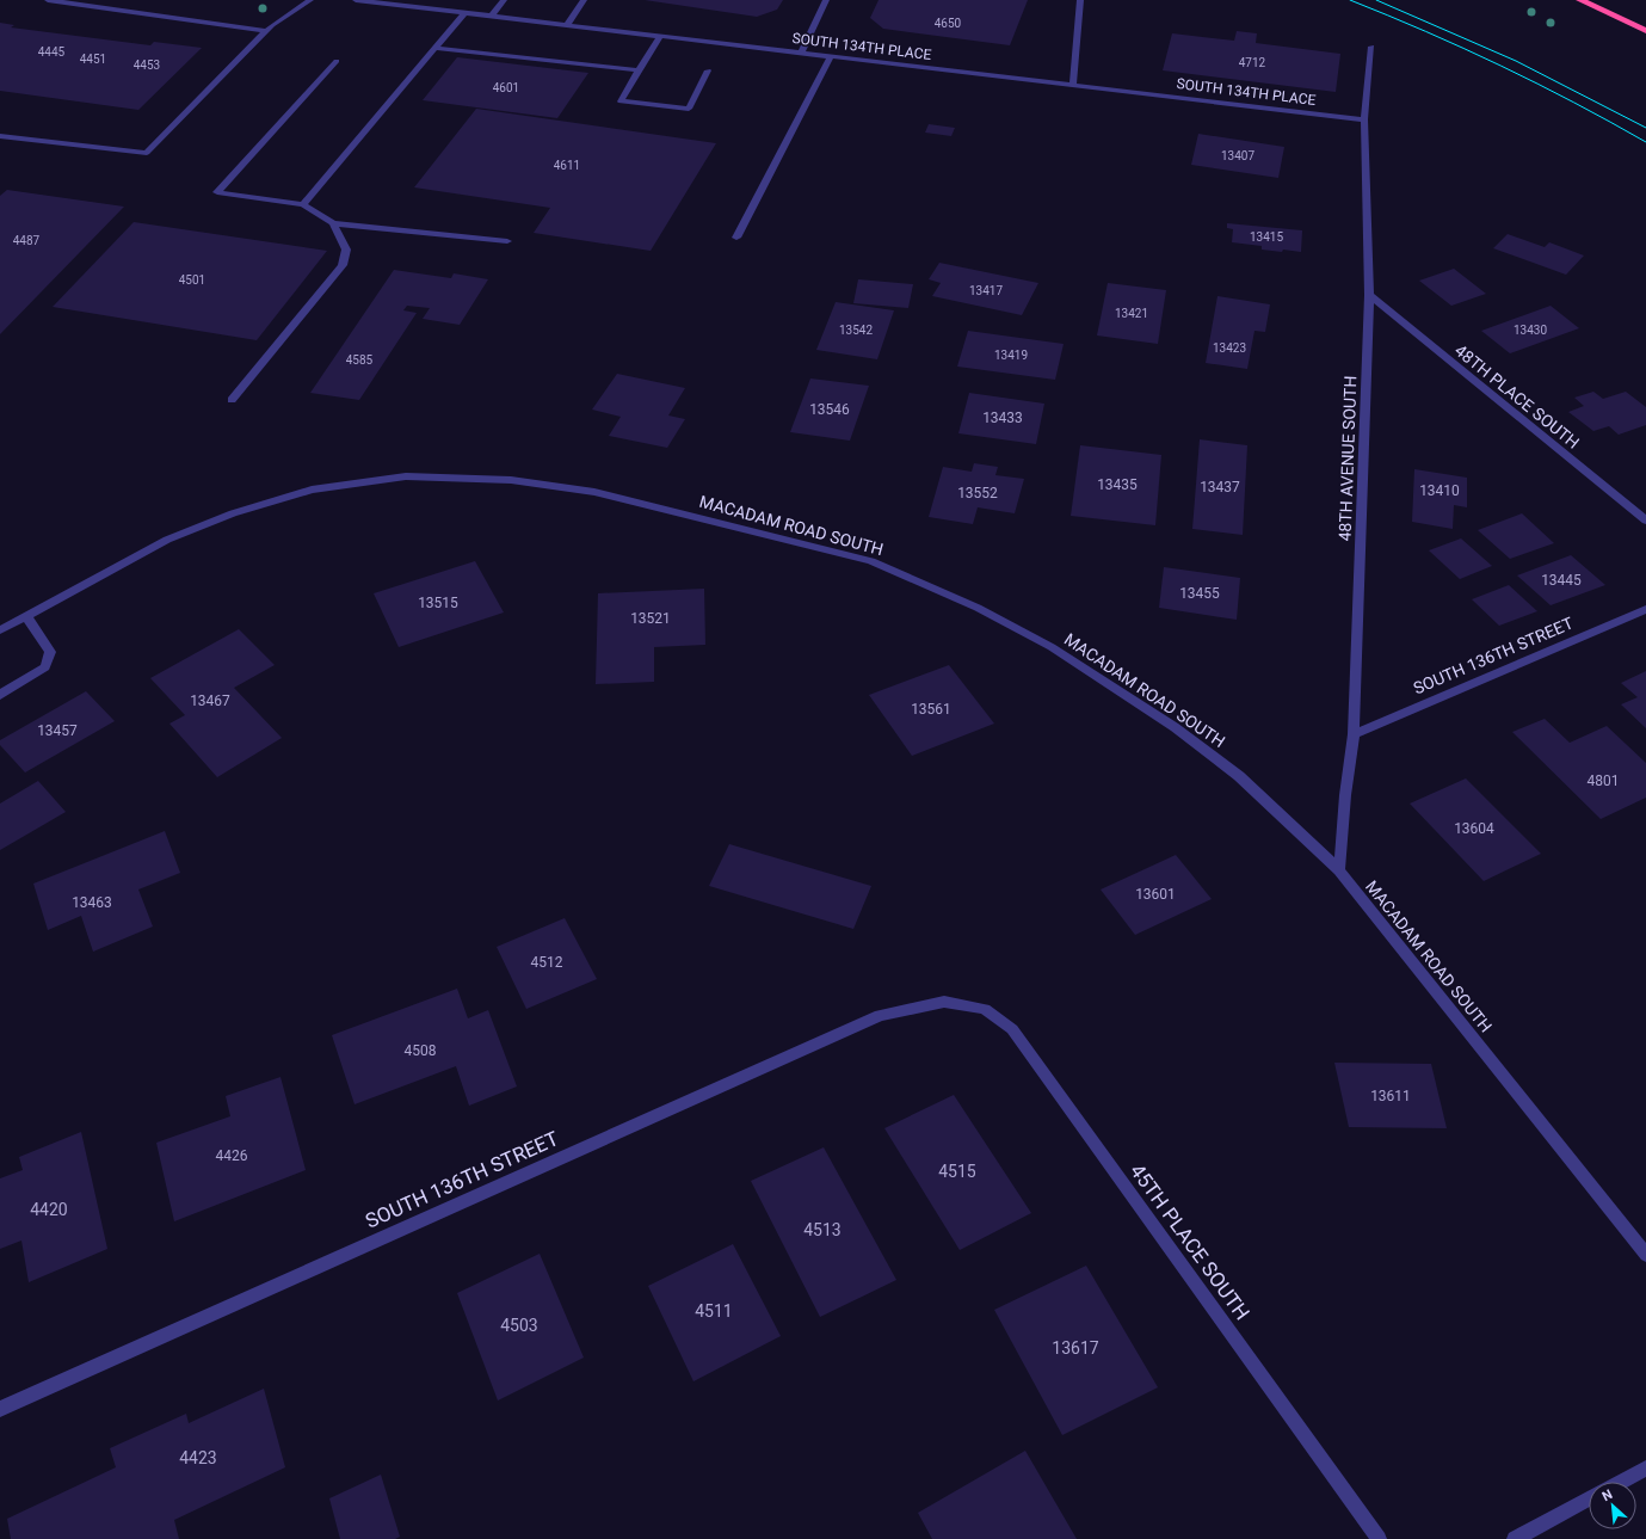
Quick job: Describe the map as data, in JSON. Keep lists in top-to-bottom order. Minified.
{"streets":{"street":["SOUTH 134TH PLACE","48TH PLACE SOUTH","48TH AVENUE SOUTH","MACADAM ROAD SOUTH","SOUTH 136TH STREET","45TH PLACE SOUTH"]},"crossings":[["SOUTH 134TH PLACE","48TH AVENUE SOUTH"],["48TH PLACE SOUTH","48TH AVENUE SOUTH"],["48TH AVENUE SOUTH","MACADAM ROAD SOUTH"],["48TH AVENUE SOUTH","SOUTH 136TH STREET"],["SOUTH 136TH STREET","45TH PLACE SOUTH"]],"house_numbers":["4650","4445","4451","4712","4453","4601","13407","4611","13415","4487","4501","13417","13421","13542","13430","13423","13419","4585","13546","13433","13435","13437","13410","13552","13445","13455","13515","13521","13467","13561","13457","4801","13604","13601","13463","4512","4508","13611","4426","4515","4420","4513","4511","4503","13617","4423"],"north":"top left"}
